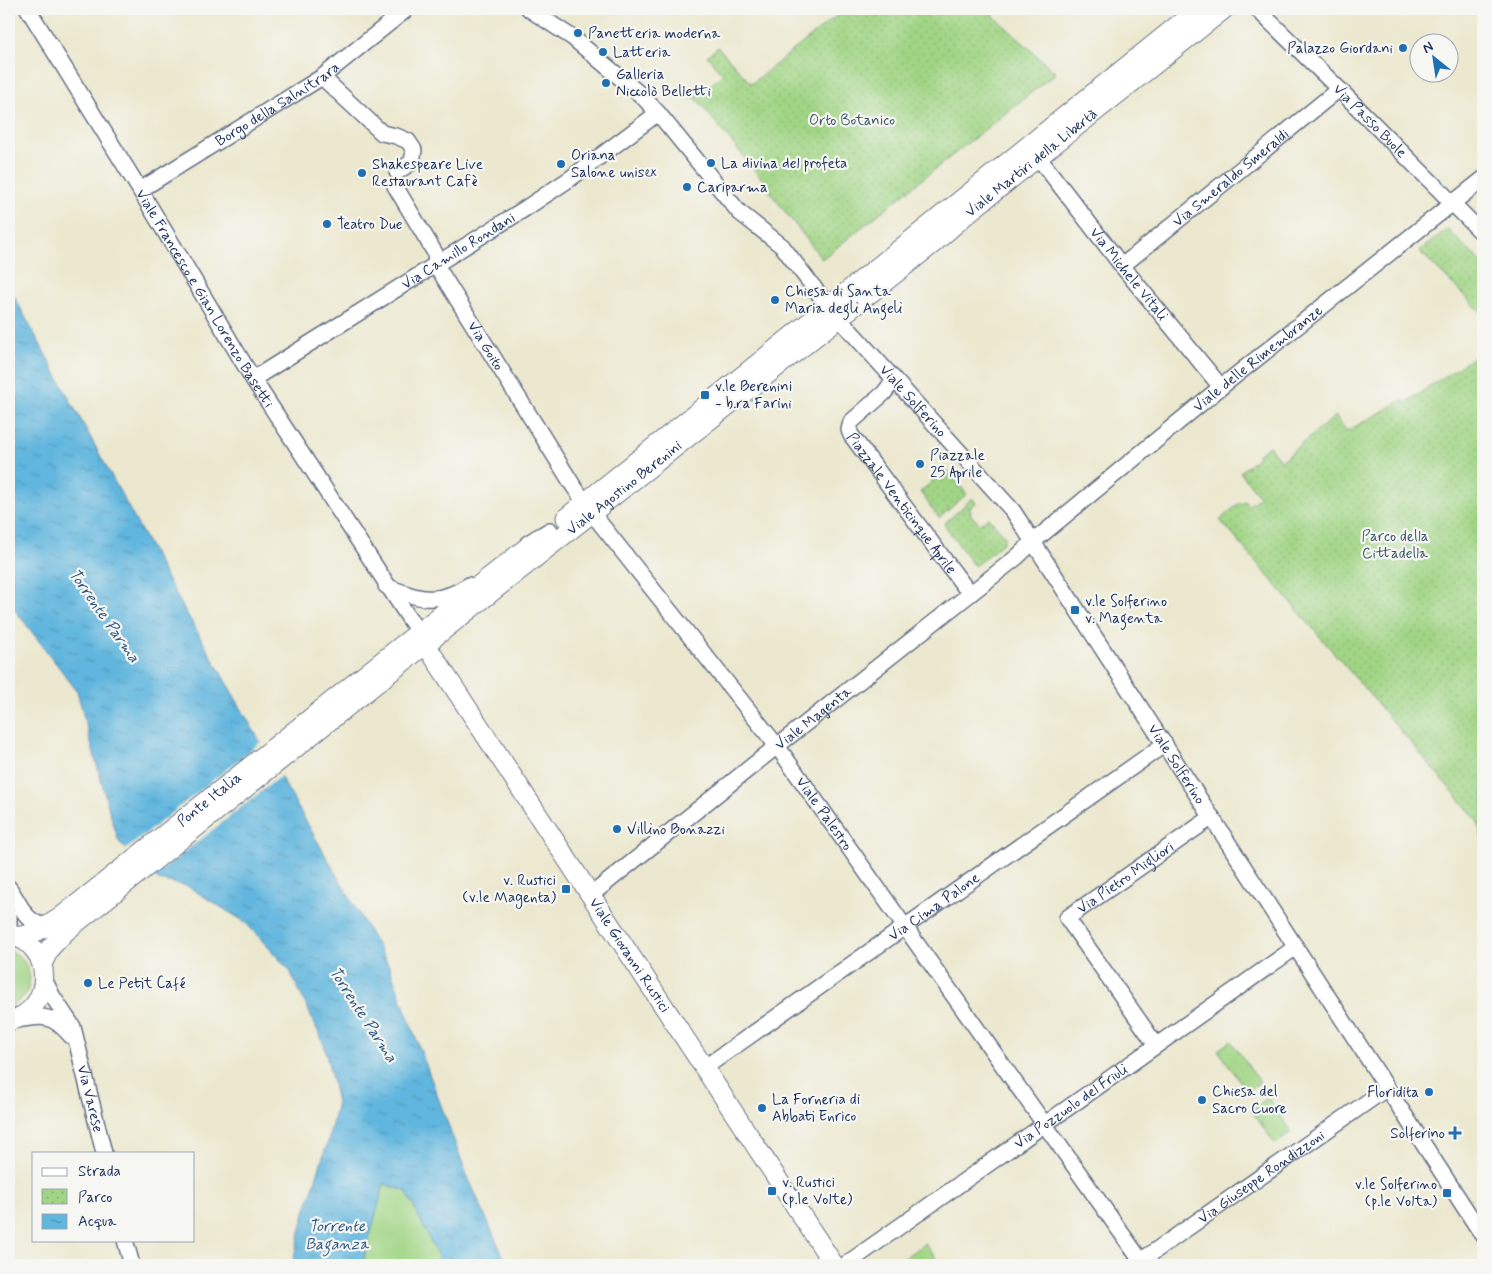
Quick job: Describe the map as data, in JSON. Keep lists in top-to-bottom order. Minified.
{"streets":{"main road":["Viale Martiri della Libertà","Viale Agostino Berenini","Ponte Italia","Viale Giovanni Rustici"],"street":["Borgo della Salnitrara","Via Passo Buole","Via Smeraldo Smeraldi","Via Camillo Rondani","Via Michele Vitali","Viale Francesco e Gian Lorenzo Basetti","Via Goito","Viale delle Rimembranze","Viale Solferino","Piazzale Venticinque Aprile","Viale Magenta","Viale Palestro","Via Pietro Migliori","Via Cima Palone","Via Varese","Via Pozzuolo del Friuli","Via Giuseppe Rondizzoni"]},"crossings":[["Borgo della Salnitrara","Viale Francesco e Gian Lorenzo Basetti"],["Borgo della Salnitrara","Via Goito"],["Via Passo Buole","Via Smeraldo Smeraldi"],["Via Passo Buole","Viale delle Rimembranze"],["Viale Martiri della Libertà","Via Michele Vitali"],["Viale Martiri della Libertà","Viale Solferino"],["Viale Martiri della Libertà","Viale Agostino Berenini"],["Via Smeraldo Smeraldi","Via Michele Vitali"],["Via Camillo Rondani","Viale Francesco e Gian Lorenzo Basetti"],["Via Camillo Rondani","Via Goito"],["Via Camillo Rondani","Viale Solferino"],["Via Michele Vitali","Viale delle Rimembranze"],["Viale Francesco e Gian Lorenzo Basetti","Viale Agostino Berenini"],["Viale Francesco e Gian Lorenzo Basetti","Viale Giovanni Rustici"],["Via Goito","Viale Agostino Berenini"],["Via Goito","Viale Palestro"],["Viale delle Rimembranze","Viale Solferino"],["Viale delle Rimembranze","Viale Magenta"],["Viale Solferino","Viale Agostino Berenini"],["Viale Solferino","Piazzale Venticinque Aprile"],["Viale Solferino","Viale Magenta"],["Viale Solferino","Via Pietro Migliori"],["Viale Solferino","Via Cima Palone"],["Viale Solferino","Via Pozzuolo del Friuli"],["Viale Solferino","Via Giuseppe Rondizzoni"],["Viale Agostino Berenini","Ponte Italia"],["Viale Agostino Berenini","Viale Palestro"],["Viale Agostino Berenini","Viale Giovanni Rustici"],["Piazzale Venticinque Aprile","Viale Magenta"],["Viale Magenta","Viale Palestro"],["Viale Magenta","Viale Giovanni Rustici"],["Ponte Italia","Via Varese"],["Viale Palestro","Via Cima Palone"],["Viale Palestro","Via Pozzuolo del Friuli"],["Viale Palestro","Via Giuseppe Rondizzoni"],["Via Pietro Migliori","Via Pozzuolo del Friuli"],["Via Cima Palone","Viale Giovanni Rustici"]],"water":["Torrente Parma","Torrente Baganza"],"parks":["Orto Botanico","Parco della Cittadella"],"places":{"other":["Panetteria moderna","Palazzo Giordani","Latteria","Galleria Niccolò Belletti","La divina del profeta","Oriana Salone unisex","Shakespeare Live Restaurant Cafè","Cariparma","Teatro Due","Chiesa di Santa Maria degli Angeli","Piazzale 25 Aprile","Villino Bonazzi","Le Petit Café","Floridita","Chiesa del Sacro Cuore","La Forneria di Abbati Enrico"],"transit":["v.le Berenini - b.ra Farini","v.le Solferino v. Magenta","v. Rustici (v.le Magenta)","v. Rustici (p.le Volte)","v.le Solferino (p.le Volta)"],"health":["Solferino"]},"legend":["Strada","Parco","Acqua"],"north":"top left"}
